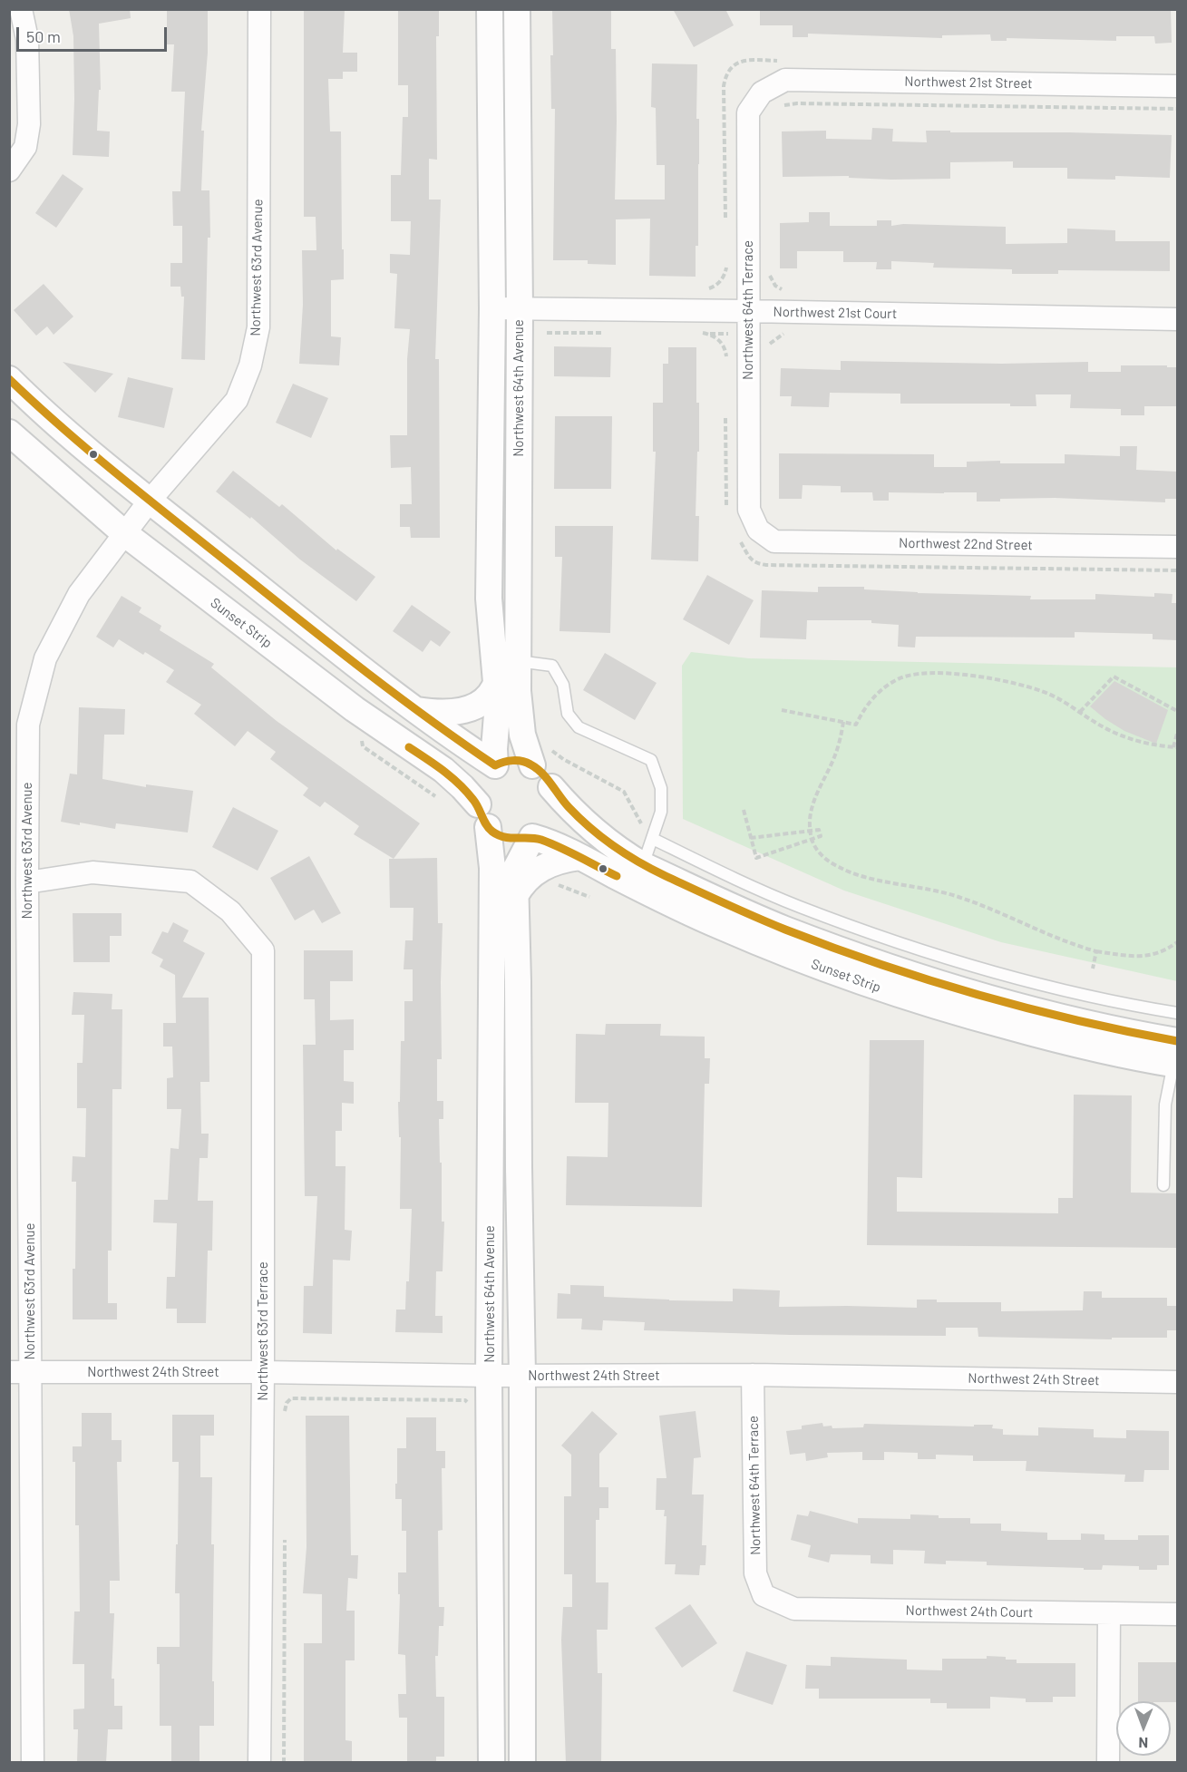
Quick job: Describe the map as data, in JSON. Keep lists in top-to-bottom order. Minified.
{"streets":{"street":["Northwest 21st Street","Northwest 63rd Avenue","Northwest 64th Terrace","Northwest 21st Court","Northwest 64th Avenue","Northwest 22nd Street","Sunset Strip","Northwest 63rd Terrace","Northwest 24th Street","Northwest 24th Court"]},"crossings":[["Northwest 21st Street","Northwest 64th Terrace"],["Northwest 63rd Avenue","Sunset Strip"],["Northwest 63rd Avenue","Northwest 63rd Terrace"],["Northwest 63rd Avenue","Northwest 24th Street"],["Northwest 64th Terrace","Northwest 21st Court"],["Northwest 64th Terrace","Northwest 22nd Street"],["Northwest 64th Terrace","Northwest 24th Street"],["Northwest 64th Terrace","Northwest 24th Court"],["Northwest 21st Court","Northwest 64th Avenue"],["Northwest 64th Avenue","Sunset Strip"],["Northwest 64th Avenue","Northwest 24th Street"],["Northwest 63rd Terrace","Northwest 24th Street"]],"scale_bar":"50 m","north":"bottom"}
